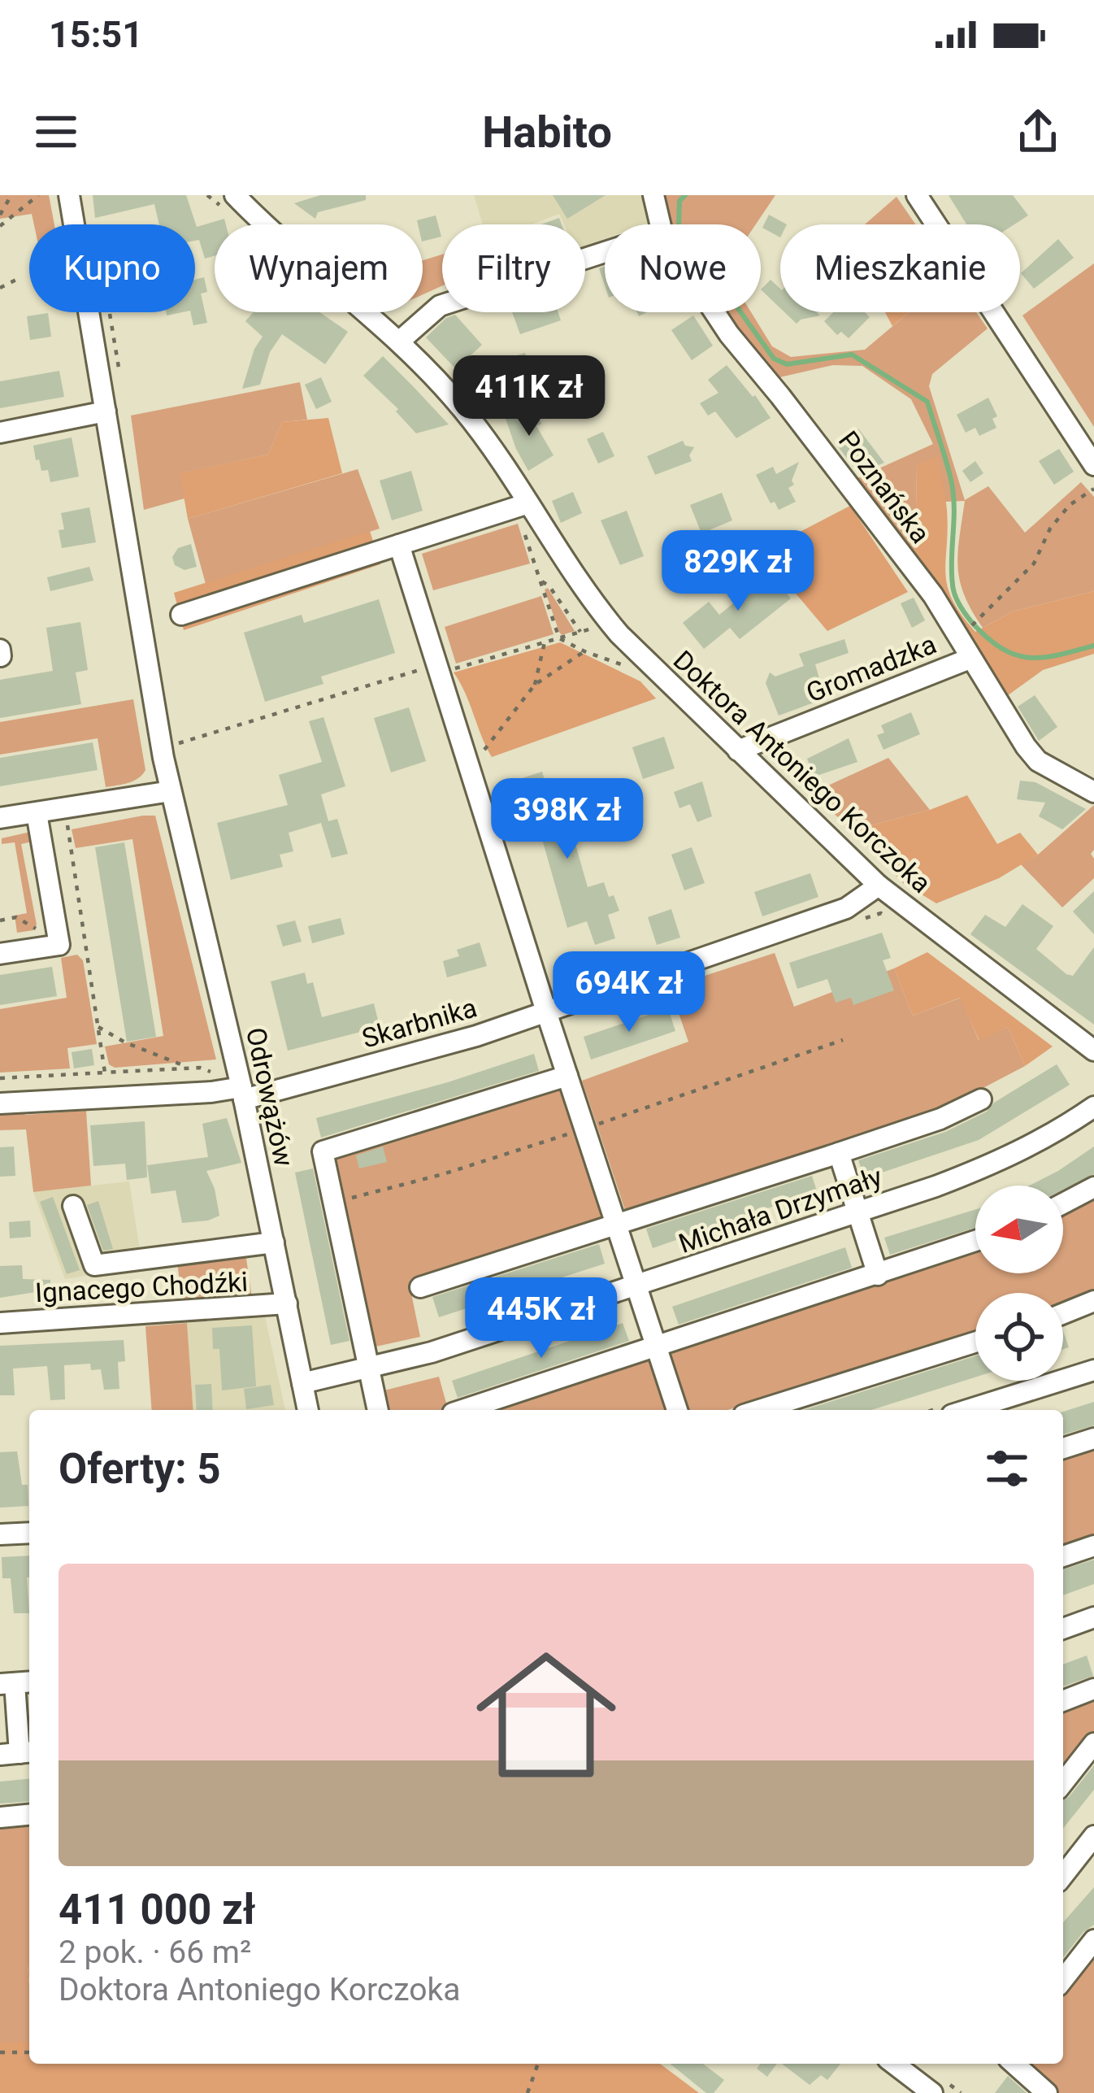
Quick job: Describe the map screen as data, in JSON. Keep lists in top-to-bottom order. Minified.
{"streets":{"street":["Poznańska","Gromadzka","Doktora Antoniego Korczoka","Skarbnika","Odrowążów","Michała Drzymały","Ignacego Chodźki"]},"crossings":[["Poznańska","Gromadzka"],["Gromadzka","Doktora Antoniego Korczoka"],["Doktora Antoniego Korczoka","Skarbnika"],["Skarbnika","Odrowążów"],["Odrowążów","Michała Drzymały"],["Odrowążów","Ignacego Chodźki"]],"north":"left","page":{"status":"15:51","header":"Habito","chip":["Kupno","Wynajem","Filtry","Nowe","Mieszkanie"],"price":["411K zł","829K zł","398K zł","694K zł","445K zł"],"heading":"Oferty: 5","list":[{"name":"411 000 zł","note":"2 pok. · 66 m² · Doktora Antoniego Korczoka"}]}}
